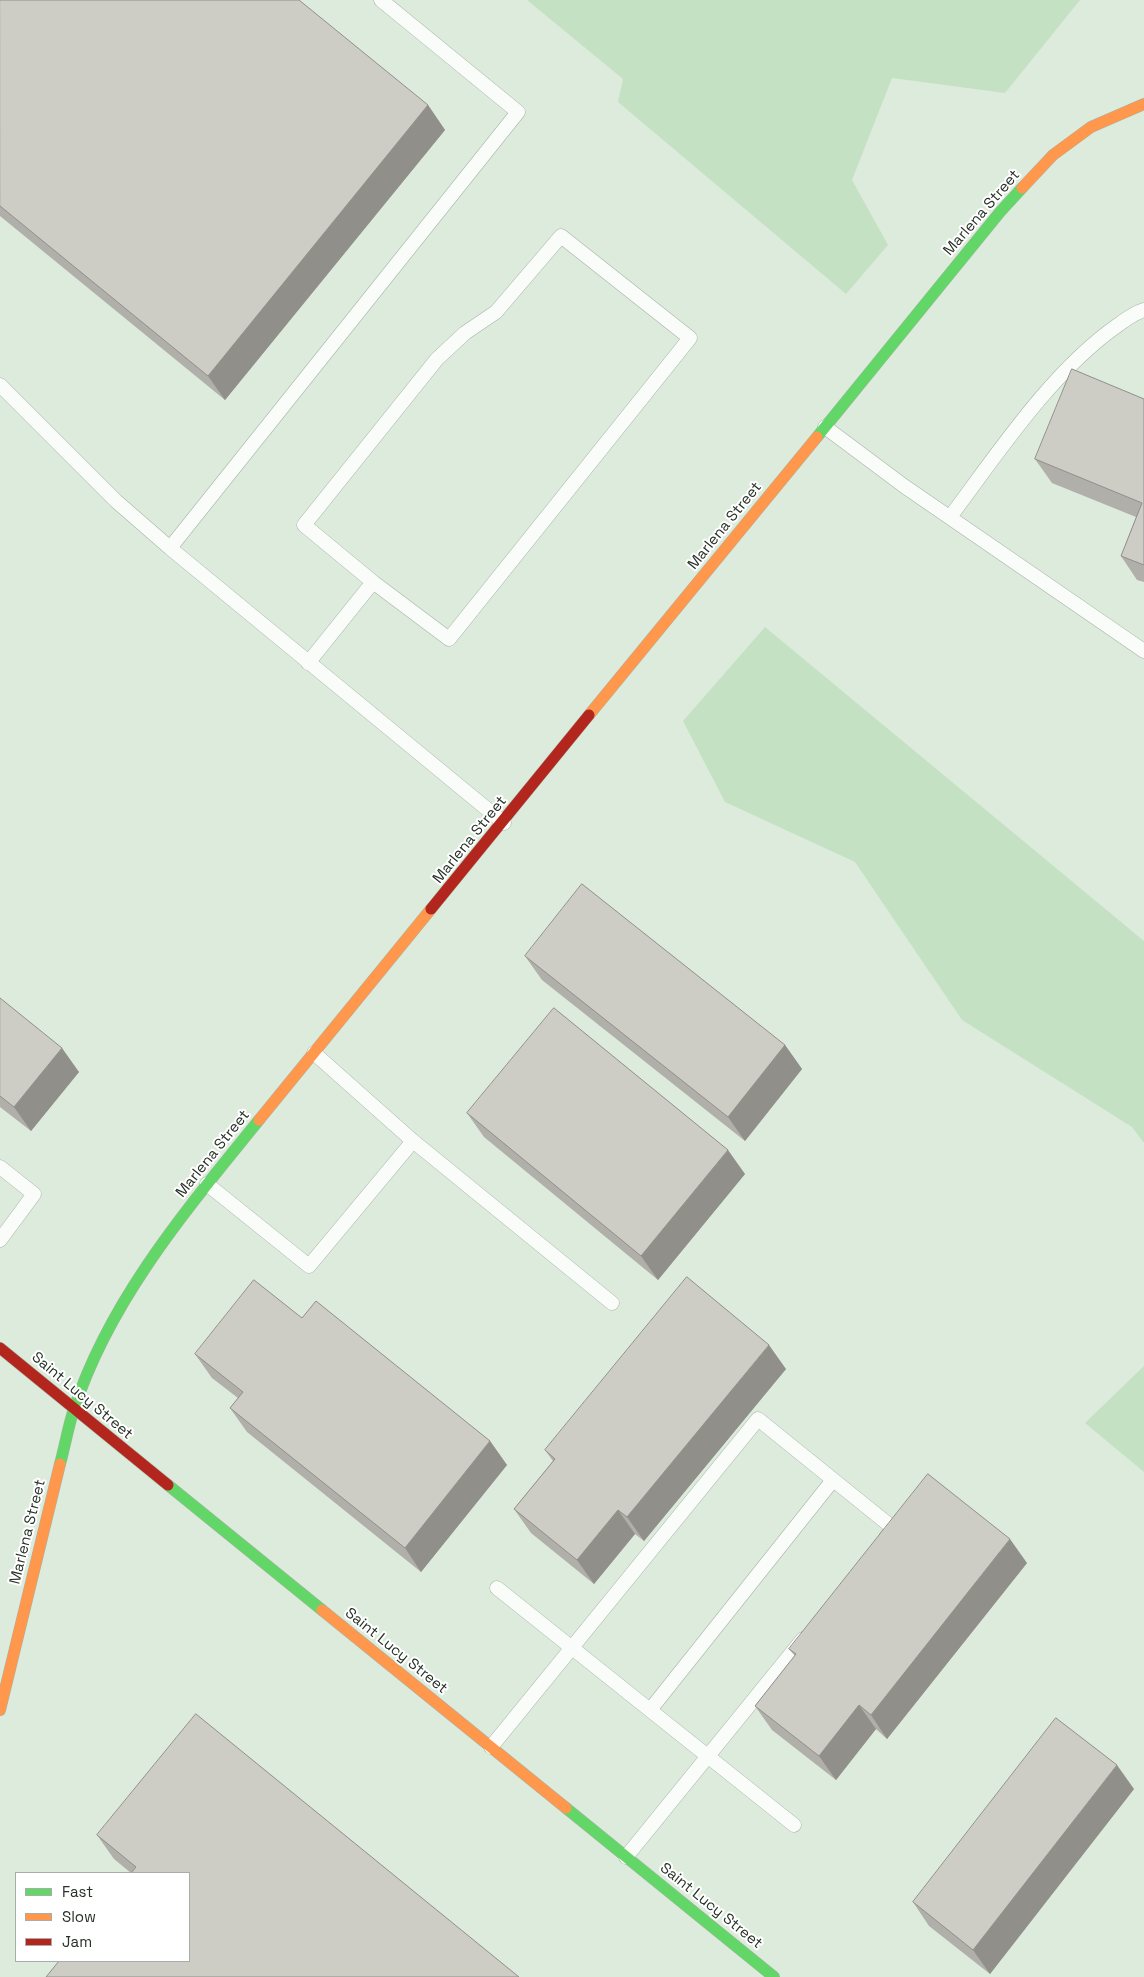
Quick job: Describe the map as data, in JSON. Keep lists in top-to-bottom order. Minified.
{"streets":{"street":["Marlena Street","Saint Lucy Street"]},"crossings":[["Marlena Street","Saint Lucy Street"]],"legend":["Fast","Slow","Jam"]}
